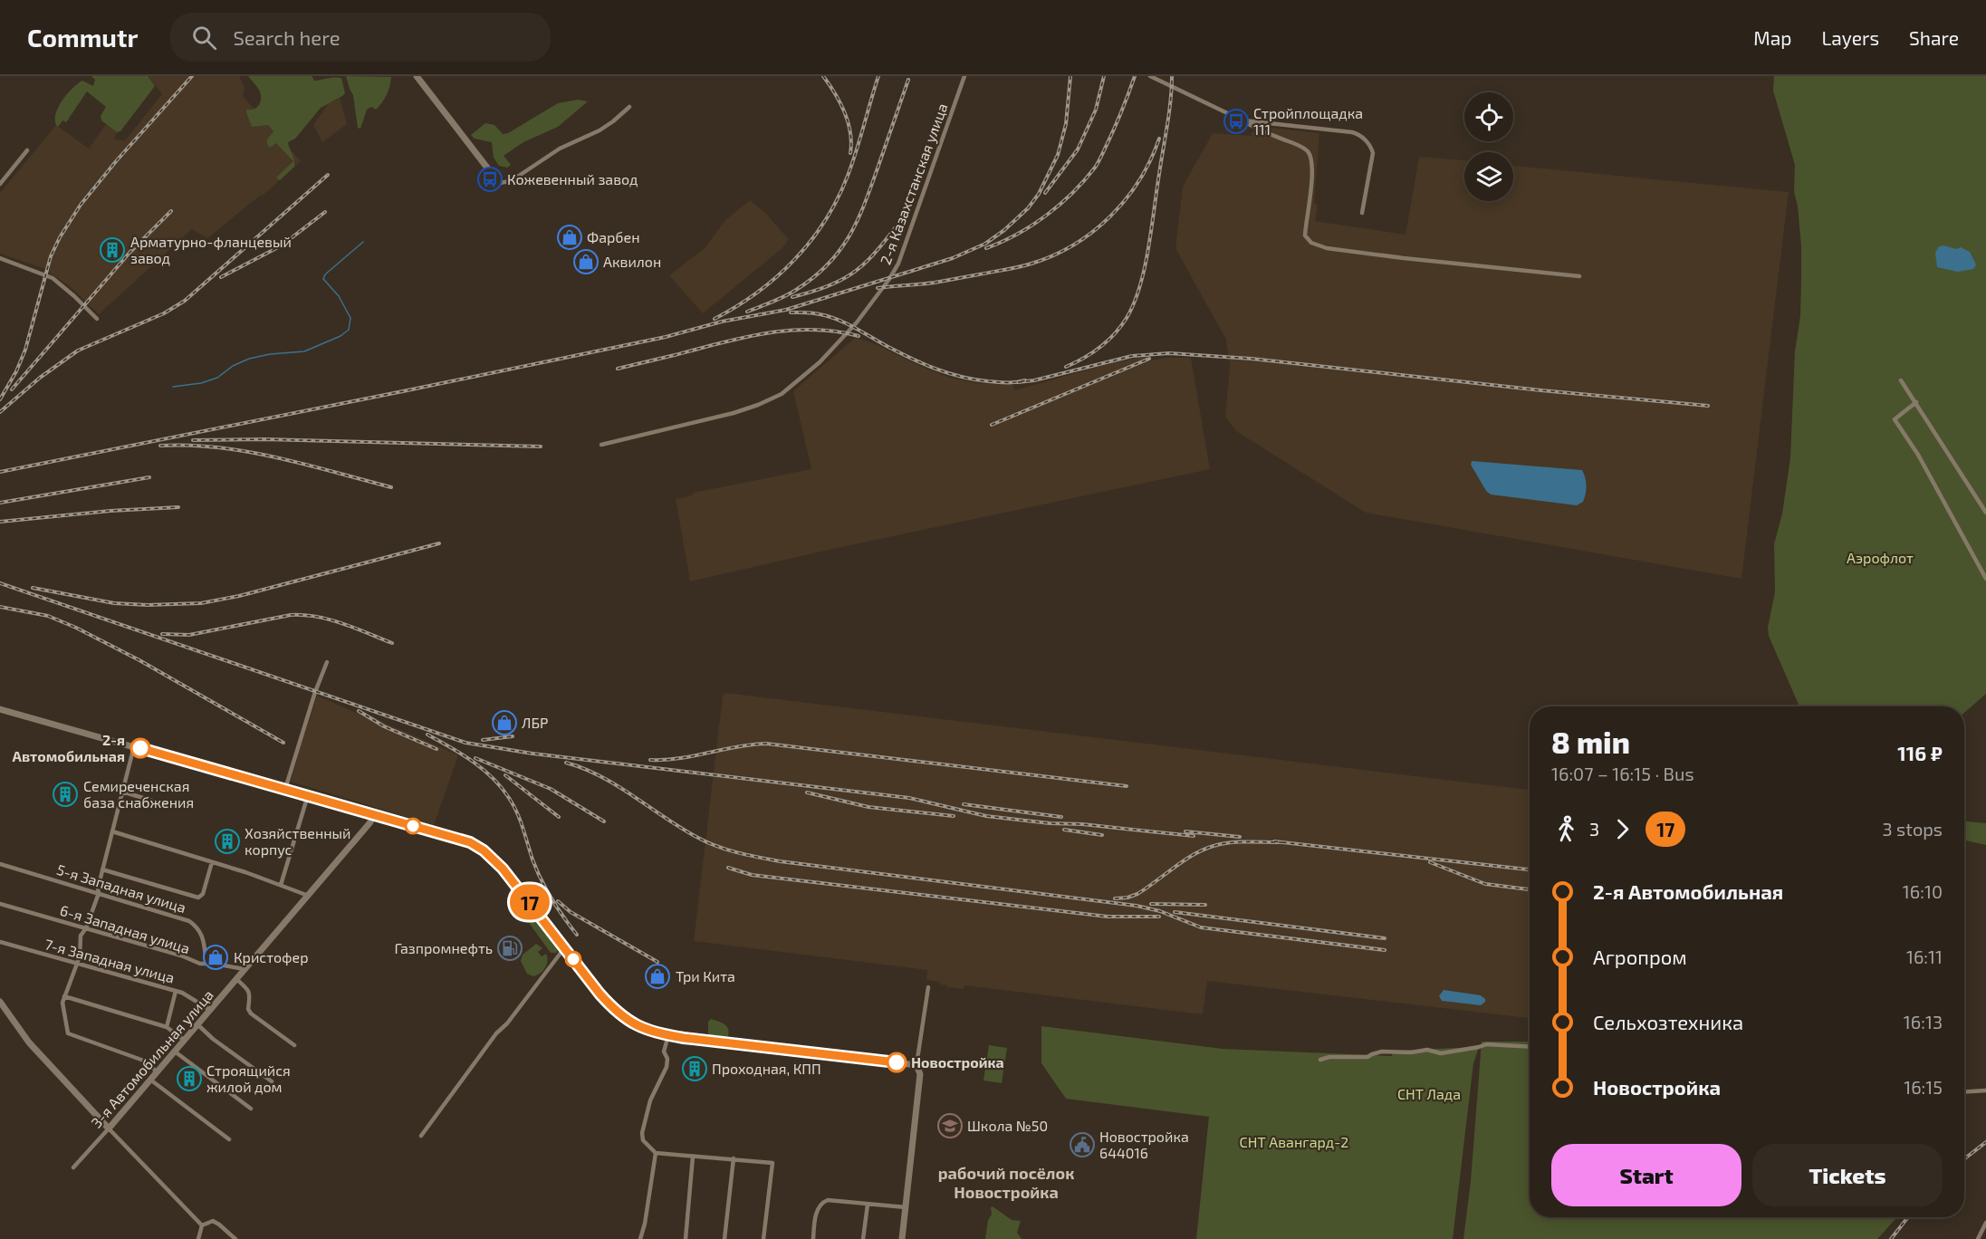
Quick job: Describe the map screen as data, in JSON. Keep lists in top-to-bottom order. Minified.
{"streets":{"main road":["3-я Автомобильная улица"],"street":["2-я Казахстанская улица","5-я Западная улица","6-я Западная улица","7-я Западная улица"]},"crossings":[["5-я Западная улица","6-я Западная улица"],["6-я Западная улица","3-я Автомобильная улица"],["7-я Западная улица","3-я Автомобильная улица"]],"districts":["рабочий посёлок Новостройка"],"parks":["Аэрофлот","СНТ Лада","СНТ Авангард-2"],"places":{"bus stop":["Стройплощадка 111","Кожевенный завод"],"shop":["Фарбен","Аквилон","ЛБР","Кристофер","Три Кита"],"building":["Арматурно-фланцевый завод","Семиреченская база снабжения","Хозяйственный корпус","Проходная, КПП","Строящийся жилой дом"],"other":["2-я Автомобильная","Новостройка"],"fuel station":["Газпромнефть"],"school or university":["Школа №50"],"public building":["Новостройка 644016"]},"lines":["bus line 17"],"page":{"header":"Commutr","search":"Search here","nav":["Map","Layers","Share"],"on_map":"17","heading":["8 min","16:07 – 16:15 · Bus","116 ₽"],"legs":["3","17","3 stops"],"list":[{"name":"2-я Автомобильная","value":"16:10"},{"name":"Агропром","value":"16:11"},{"name":"Сельхозтехника","value":"16:13"},{"name":"Новостройка","value":"16:15"}],"buttons":["Start","Tickets"]}}
